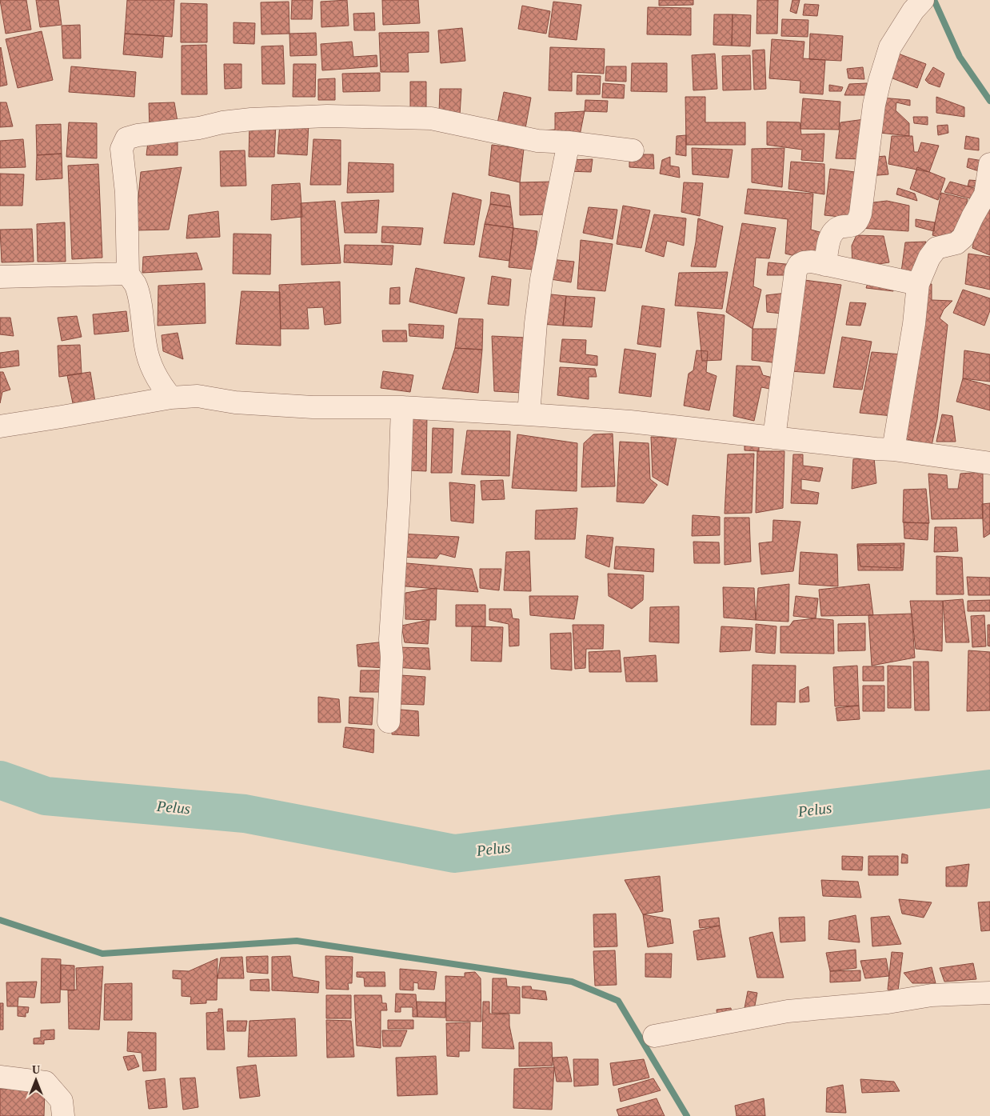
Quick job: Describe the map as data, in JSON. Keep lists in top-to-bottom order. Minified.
{"water":["Pelus"],"north":"top"}
